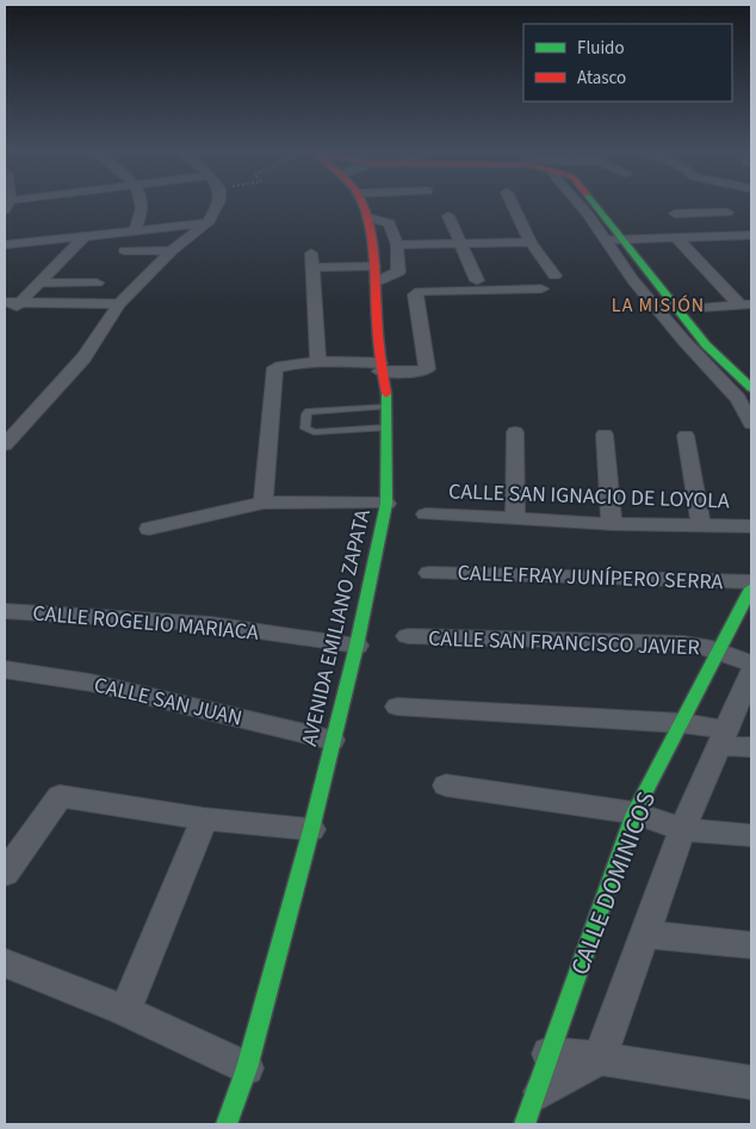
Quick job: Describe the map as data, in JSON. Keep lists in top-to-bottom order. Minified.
{"streets":{"street":["CALLE SAN IGNACIO DE LOYOLA","CALLE FRAY JUNÍPERO SERRA","CALLE ROGELIO MARIACA","AVENIDA EMILIANO ZAPATA","CALLE SAN FRANCISCO JAVIER","CALLE SAN JUAN","CALLE DOMINICOS"]},"crossings":[["CALLE ROGELIO MARIACA","AVENIDA EMILIANO ZAPATA"],["AVENIDA EMILIANO ZAPATA","CALLE SAN JUAN"],["CALLE SAN FRANCISCO JAVIER","CALLE DOMINICOS"]],"districts":["LA MISIÓN"],"legend":["Fluido","Atasco"]}
